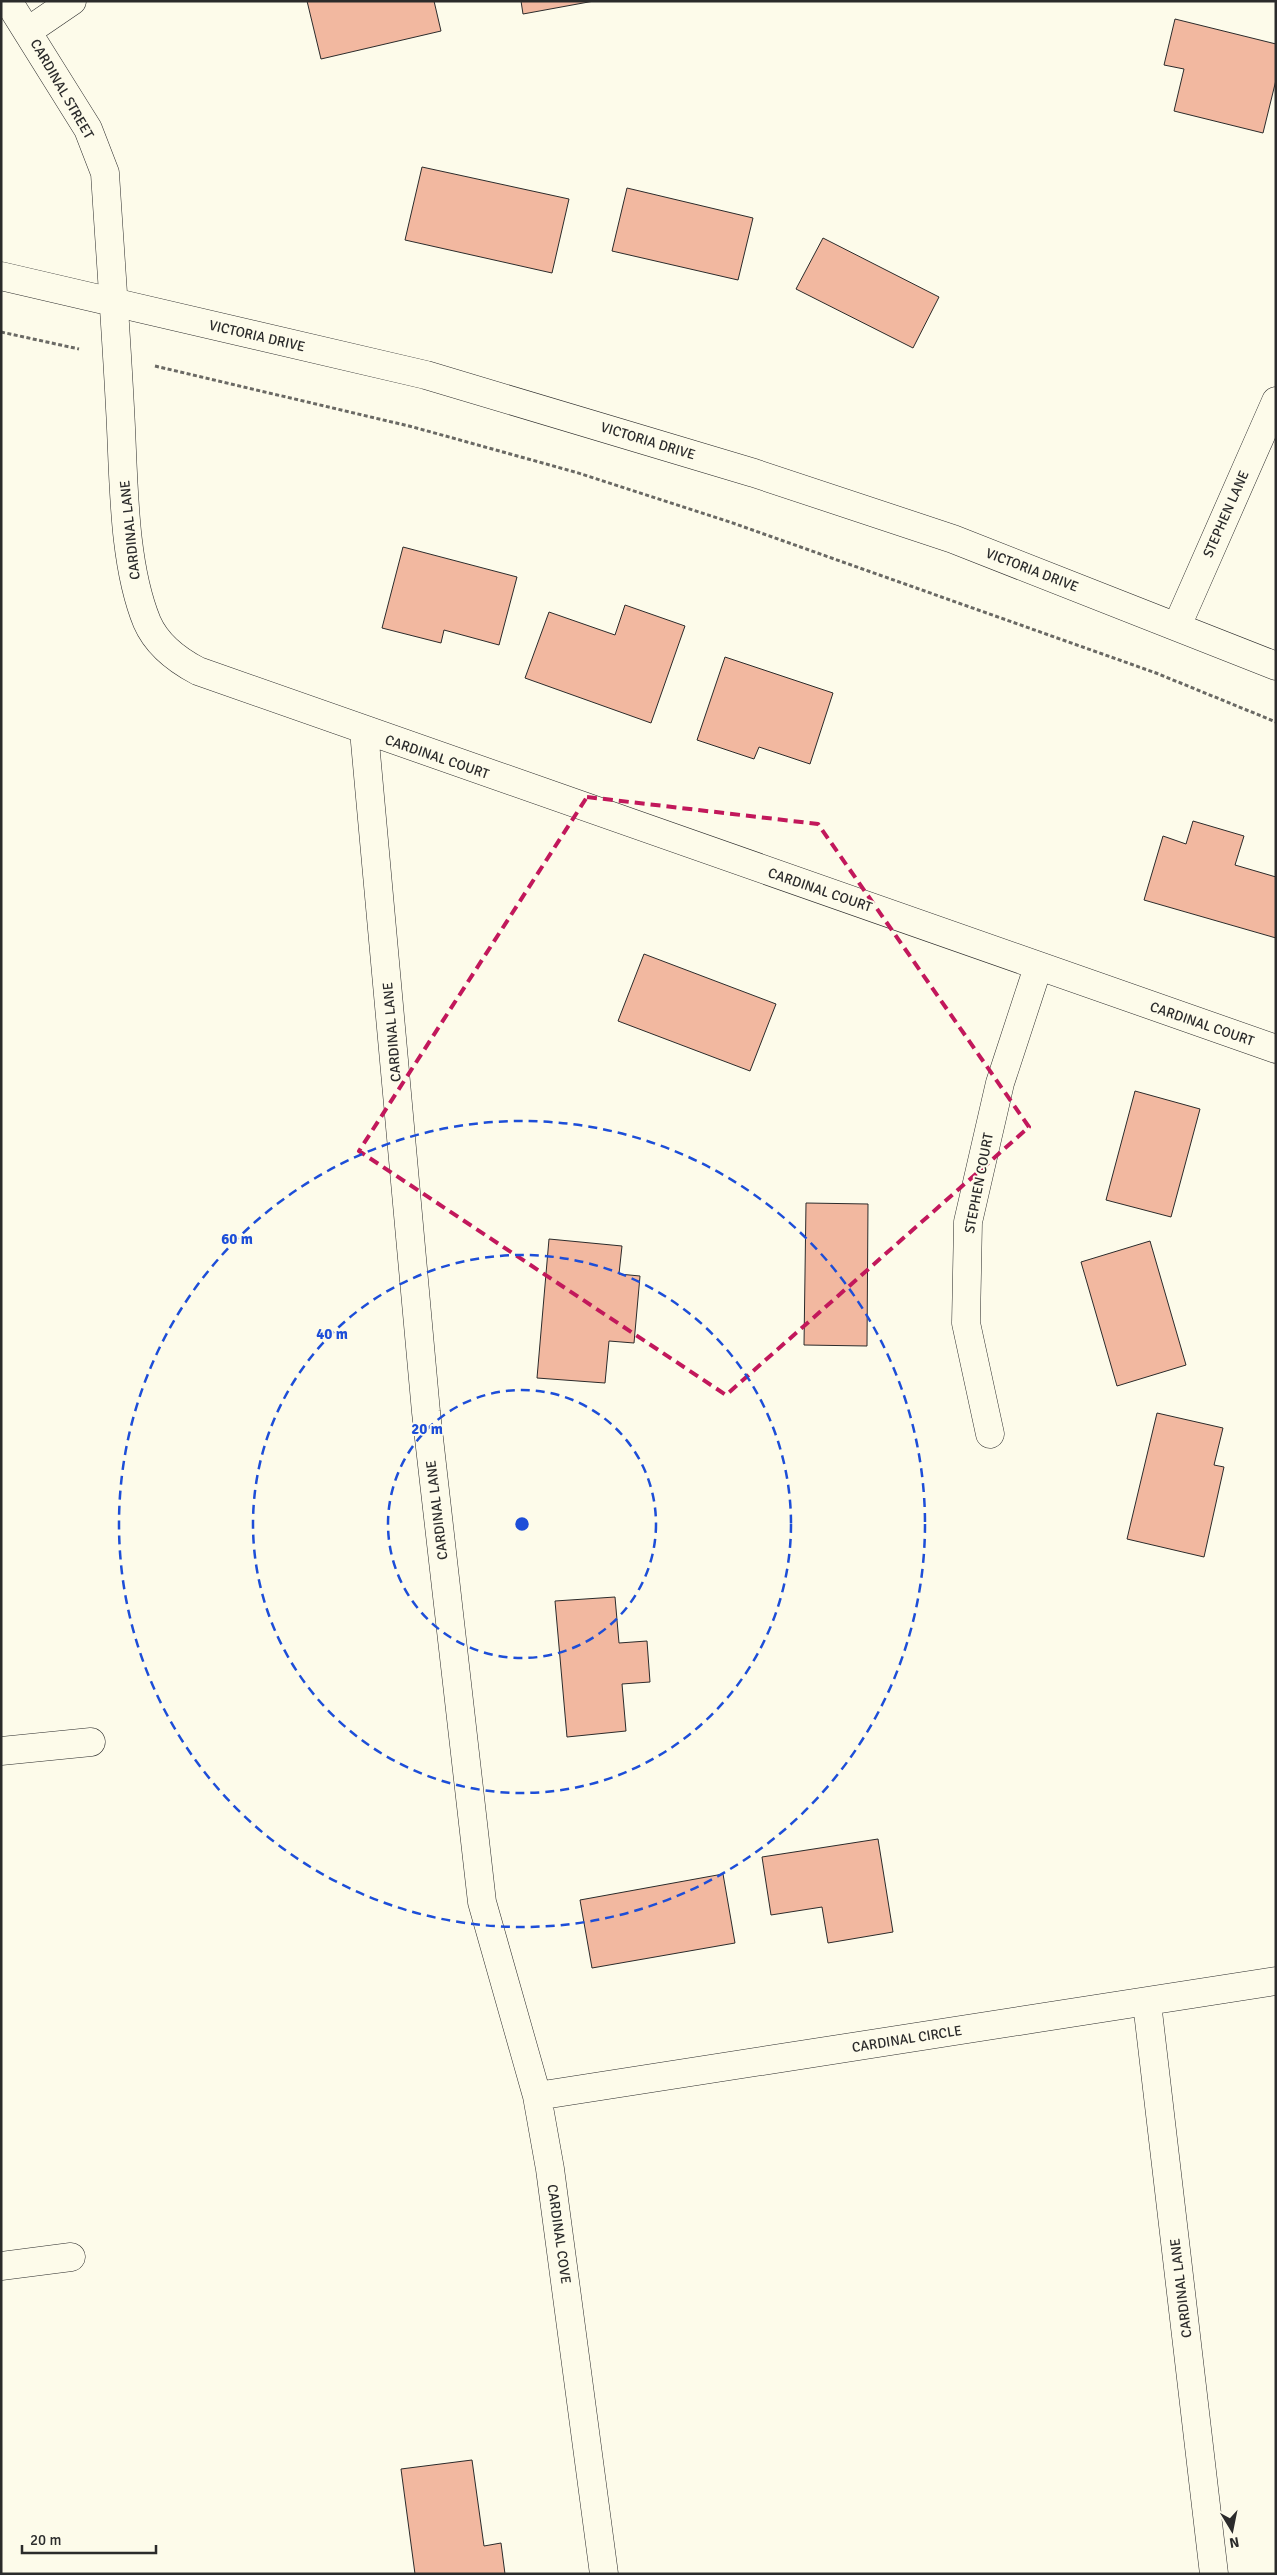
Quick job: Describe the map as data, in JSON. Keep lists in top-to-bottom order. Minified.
{"streets":{"street":["CARDINAL STREET","VICTORIA DRIVE","STEPHEN LANE","CARDINAL LANE","CARDINAL COURT","STEPHEN COURT","CARDINAL CIRCLE","CARDINAL COVE"]},"crossings":[["CARDINAL STREET","VICTORIA DRIVE"],["CARDINAL STREET","CARDINAL LANE"],["VICTORIA DRIVE","STEPHEN LANE"],["VICTORIA DRIVE","CARDINAL LANE"],["CARDINAL LANE","CARDINAL COURT"],["CARDINAL LANE","CARDINAL CIRCLE"],["CARDINAL LANE","CARDINAL COVE"],["CARDINAL COURT","STEPHEN COURT"],["CARDINAL CIRCLE","CARDINAL COVE"]],"scale_bar":"20 m","north":"bottom","rings":["60 m","40 m","20 m"]}
